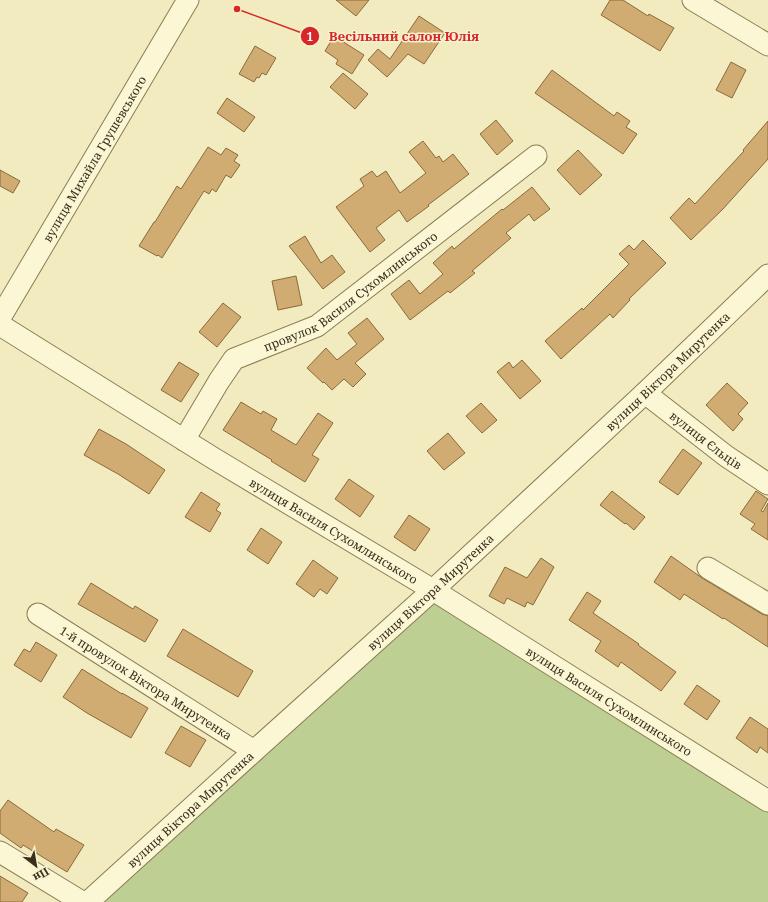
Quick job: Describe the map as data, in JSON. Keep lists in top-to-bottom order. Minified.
{"streets":{"street":["вулиця Михайла Грушевського","провулок Василя Сухомлинського","вулиця Віктора Мирутенка","вулиця Єльців","вулиця Василя Сухомлинського","1-й провулок Віктора Мирутенка"]},"crossings":[["провулок Василя Сухомлинського","вулиця Василя Сухомлинського"],["вулиця Віктора Мирутенка","вулиця Єльців"],["вулиця Віктора Мирутенка","вулиця Василя Сухомлинського"],["вулиця Віктора Мирутенка","1-й провулок Віктора Мирутенка"]],"places":["Весільний салон Юлія"],"north":"bottom right"}
